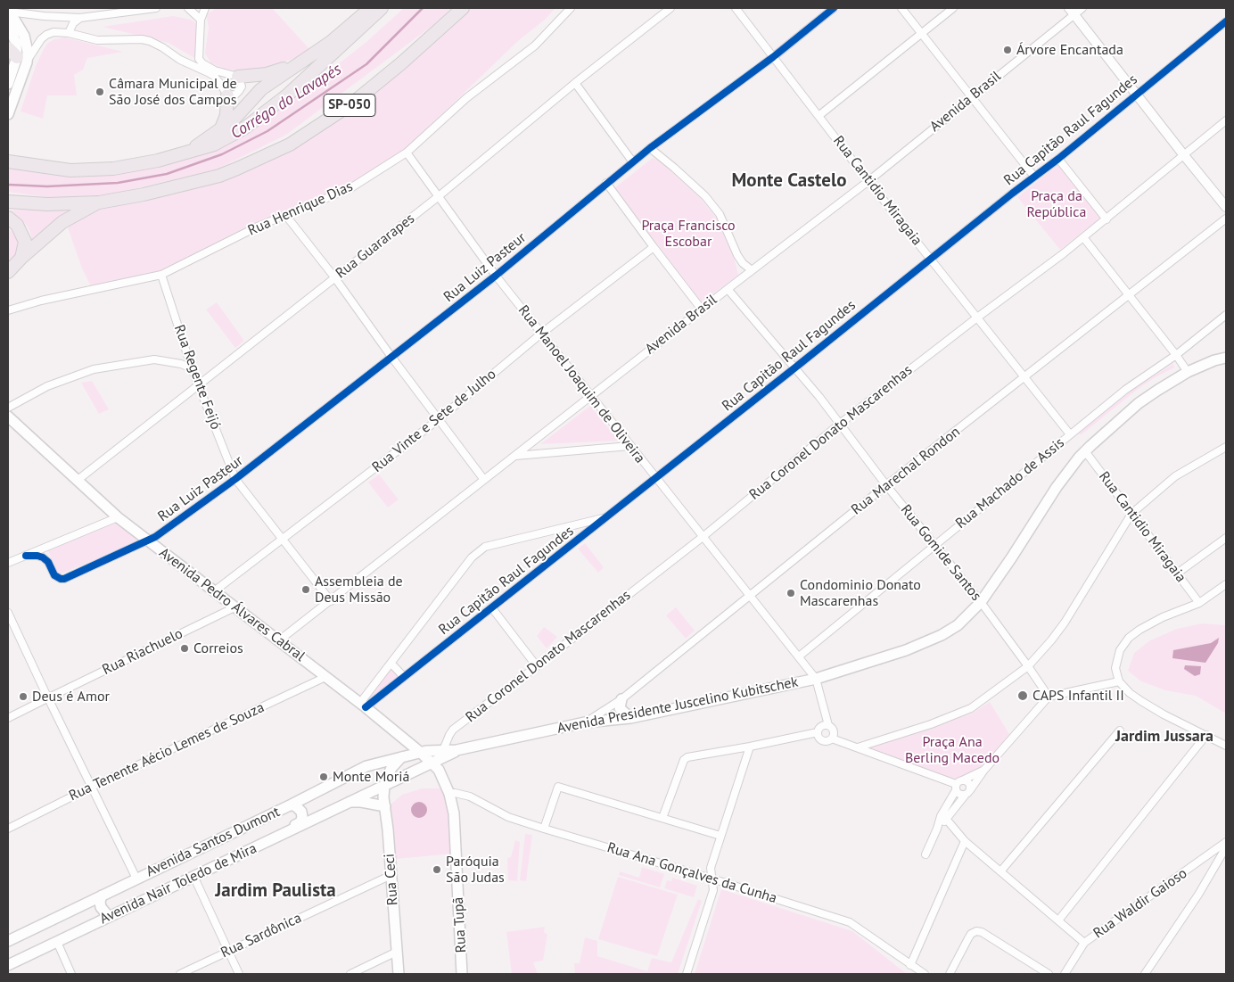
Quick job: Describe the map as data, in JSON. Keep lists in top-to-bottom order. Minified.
{"streets":{"highway":["SP-050"],"main road":["Avenida Pedro Álvares Cabral","Avenida Presidente Juscelino Kubitschek","Avenida Santos Dumont","Rua Ceci","Avenida Nair Toledo de Mira","Rua Tupã"],"street":["Avenida Brasil","Rua Capitão Raul Fagundes","Rua Cantidio Miragaia","Rua Henrique Dias","Rua Guararapes","Rua Luiz Pasteur","Rua Regente Feijó","Rua Manoel Joaquim de Oliveira","Rua Vinte e Sete de Julho","Rua Coronel Donato Mascarenhas","Rua Marechal Rondon","Rua Machado de Assis","Rua Gomide Santos","Rua Riachuelo","Rua Tenente Aécio Lemes de Souza","Rua Ana Gonçalves da Cunha","Rua Waldir Gaioso","Rua Sardônica"]},"crossings":[["Avenida Brasil","Rua Cantidio Miragaia"],["Avenida Brasil","Rua Regente Feijó"],["Avenida Brasil","Rua Manoel Joaquim de Oliveira"],["Avenida Brasil","Rua Gomide Santos"],["Avenida Brasil","Avenida Pedro Álvares Cabral"],["Rua Capitão Raul Fagundes","Rua Cantidio Miragaia"],["Rua Capitão Raul Fagundes","Rua Manoel Joaquim de Oliveira"],["Rua Capitão Raul Fagundes","Rua Gomide Santos"],["Rua Capitão Raul Fagundes","Avenida Pedro Álvares Cabral"],["Rua Cantidio Miragaia","Rua Luiz Pasteur"],["Rua Cantidio Miragaia","Rua Coronel Donato Mascarenhas"],["Rua Cantidio Miragaia","Rua Marechal Rondon"],["Rua Cantidio Miragaia","Rua Machado de Assis"],["Rua Cantidio Miragaia","Avenida Presidente Juscelino Kubitschek"],["Rua Henrique Dias","Rua Regente Feijó"],["Rua Henrique Dias","Rua Manoel Joaquim de Oliveira"],["Rua Guararapes","Rua Regente Feijó"],["Rua Guararapes","Rua Manoel Joaquim de Oliveira"],["Rua Guararapes","Avenida Pedro Álvares Cabral"],["Rua Luiz Pasteur","Rua Regente Feijó"],["Rua Luiz Pasteur","Rua Manoel Joaquim de Oliveira"],["Rua Luiz Pasteur","Avenida Pedro Álvares Cabral"],["Rua Regente Feijó","Rua Vinte e Sete de Julho"],["Rua Manoel Joaquim de Oliveira","Rua Vinte e Sete de Julho"],["Rua Manoel Joaquim de Oliveira","Rua Coronel Donato Mascarenhas"],["Rua Manoel Joaquim de Oliveira","Rua Marechal Rondon"],["Rua Manoel Joaquim de Oliveira","Rua Machado de Assis"],["Rua Manoel Joaquim de Oliveira","Avenida Presidente Juscelino Kubitschek"],["Rua Vinte e Sete de Julho","Avenida Pedro Álvares Cabral"],["Rua Coronel Donato Mascarenhas","Rua Gomide Santos"],["Rua Coronel Donato Mascarenhas","Avenida Presidente Juscelino Kubitschek"],["Rua Marechal Rondon","Rua Gomide Santos"],["Rua Marechal Rondon","Avenida Presidente Juscelino Kubitschek"],["Rua Machado de Assis","Rua Gomide Santos"],["Rua Gomide Santos","Avenida Presidente Juscelino Kubitschek"],["Avenida Pedro Álvares Cabral","Rua Riachuelo"],["Avenida Pedro Álvares Cabral","Avenida Presidente Juscelino Kubitschek"],["Avenida Pedro Álvares Cabral","Rua Tenente Aécio Lemes de Souza"],["Avenida Pedro Álvares Cabral","Avenida Santos Dumont"],["Avenida Pedro Álvares Cabral","Rua Tupã"],["Avenida Presidente Juscelino Kubitschek","Avenida Santos Dumont"],["Avenida Presidente Juscelino Kubitschek","Rua Tupã"],["Avenida Santos Dumont","Rua Tupã"],["Rua Ana Gonçalves da Cunha","Rua Tupã"],["Rua Ceci","Rua Sardônica"]],"districts":["Monte Castelo","Jardim Jussara","Jardim Paulista"],"water":["Corrégo do Lavapés"],"parks":["Praça da República","Praça Francisco Escobar","Praça Ana Berling Macedo"],"places":["Árvore Encantada","Câmara Municipal de São José dos Campos","Assembleia de Deus Missão","Condominio Donato Mascarenhas","Correios","CAPS Infantil II","Deus é Amor","Monte Moriá","Paróquia São Judas"]}
